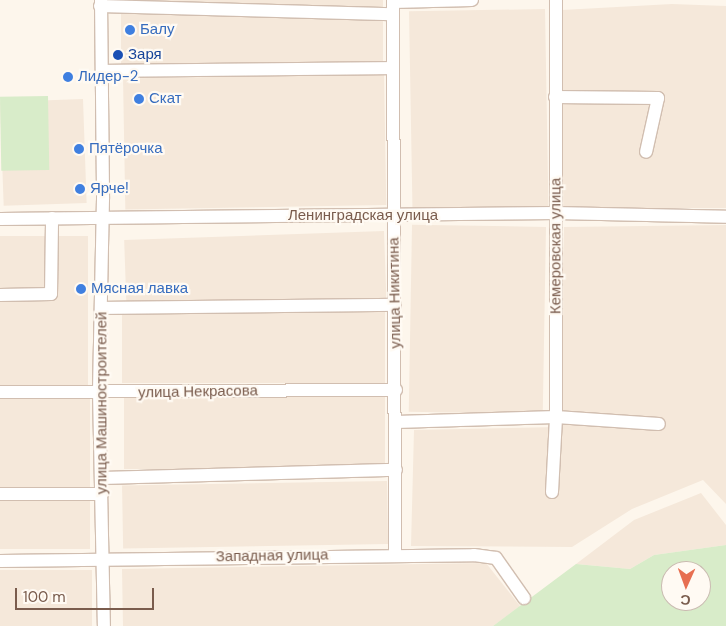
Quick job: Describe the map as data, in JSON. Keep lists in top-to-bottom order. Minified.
{"streets":{"street":["Ленинградская улица","Кемеровская улица","улица Никитина","улица Некрасова","улица Машиностроителей","Западная улица"]},"crossings":[["Ленинградская улица","Кемеровская улица"],["Ленинградская улица","улица Никитина"],["Ленинградская улица","улица Машиностроителей"],["улица Никитина","улица Некрасова"],["улица Никитина","Западная улица"],["улица Некрасова","улица Машиностроителей"],["улица Машиностроителей","Западная улица"]],"places":["Балу","Заря","Лидер-2","Скат","Пятёрочка","Ярче!","Мясная лавка"],"scale_bar":"100 m","north":"bottom"}
